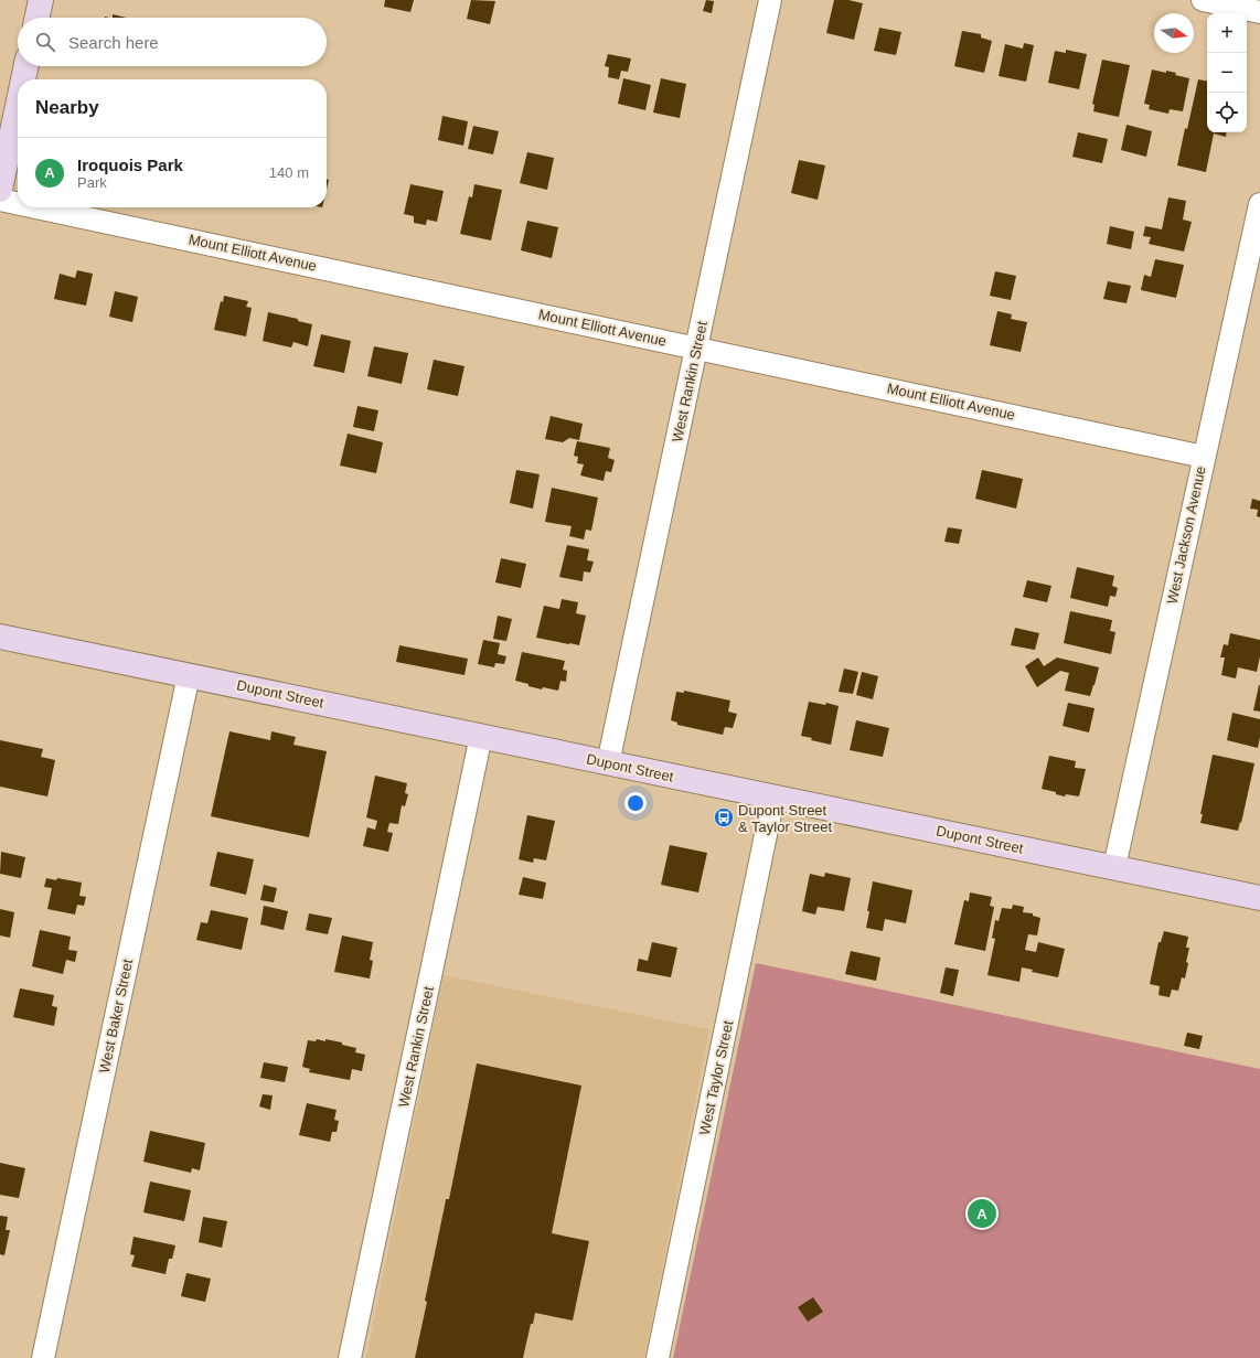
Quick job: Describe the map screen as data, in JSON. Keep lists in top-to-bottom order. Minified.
{"streets":{"street":["Mount Elliott Avenue","West Rankin Street","West Jackson Avenue","Dupont Street","West Baker Street","West Taylor Street"]},"crossings":[["Mount Elliott Avenue","West Rankin Street"],["Mount Elliott Avenue","West Jackson Avenue"],["West Rankin Street","Dupont Street"],["West Jackson Avenue","Dupont Street"],["Dupont Street","West Baker Street"],["Dupont Street","West Taylor Street"]],"places":{"bus stop":["Dupont Street & Taylor Street"]},"north":"right","page":{"map_buttons":["+","−"],"search":"Search here","heading":"Nearby","list":[{"mark":"A","name":"Iroquois Park","note":"Park","value":"140 m"}],"pins":"A"}}
